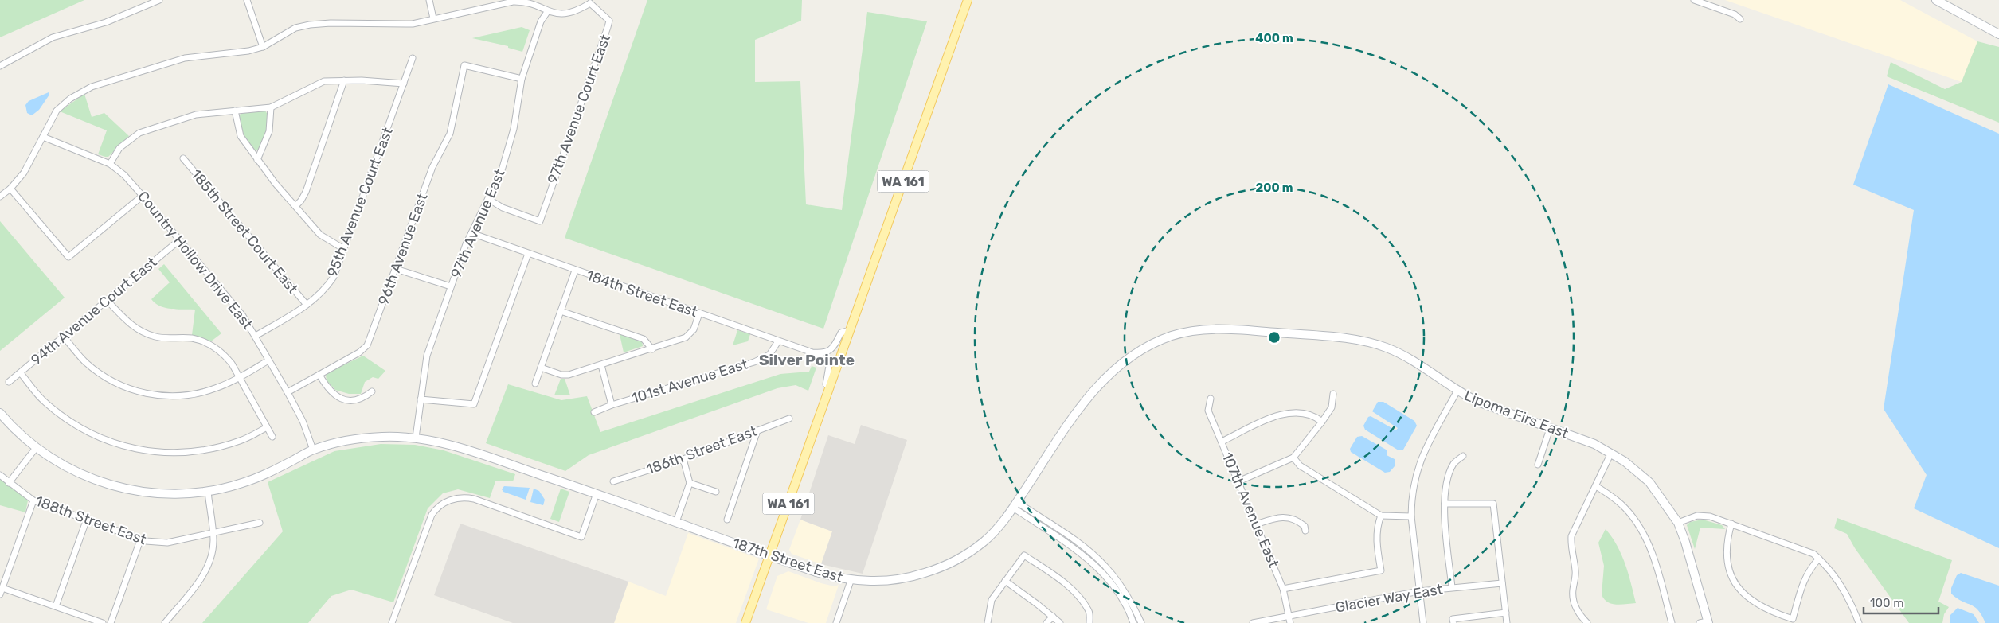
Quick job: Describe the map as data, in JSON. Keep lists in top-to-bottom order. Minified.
{"streets":{"main road":["WA 161"],"street":["97th Avenue Court East","95th Avenue Court East","97th Avenue East","185th Street Court East","96th Avenue East","Country Hollow Drive East","184th Street East","94th Avenue Court East","101st Avenue East","Lipoma Firs East","186th Street East","107th Avenue East","188th Street East","187th Street East","Glacier Way East"]},"crossings":[["97th Avenue Court East","97th Avenue East"],["WA 161","184th Street East"],["WA 161","187th Street East"],["95th Avenue Court East","185th Street Court East"],["95th Avenue Court East","Country Hollow Drive East"],["97th Avenue East","96th Avenue East"],["97th Avenue East","184th Street East"],["97th Avenue East","187th Street East"],["96th Avenue East","Country Hollow Drive East"],["Country Hollow Drive East","94th Avenue Court East"],["Country Hollow Drive East","187th Street East"],["184th Street East","101st Avenue East"],["Lipoma Firs East","187th Street East"],["107th Avenue East","Glacier Way East"]],"districts":["Silver Pointe"],"scale_bar":"100 m","rings":["400 m","200 m"]}
